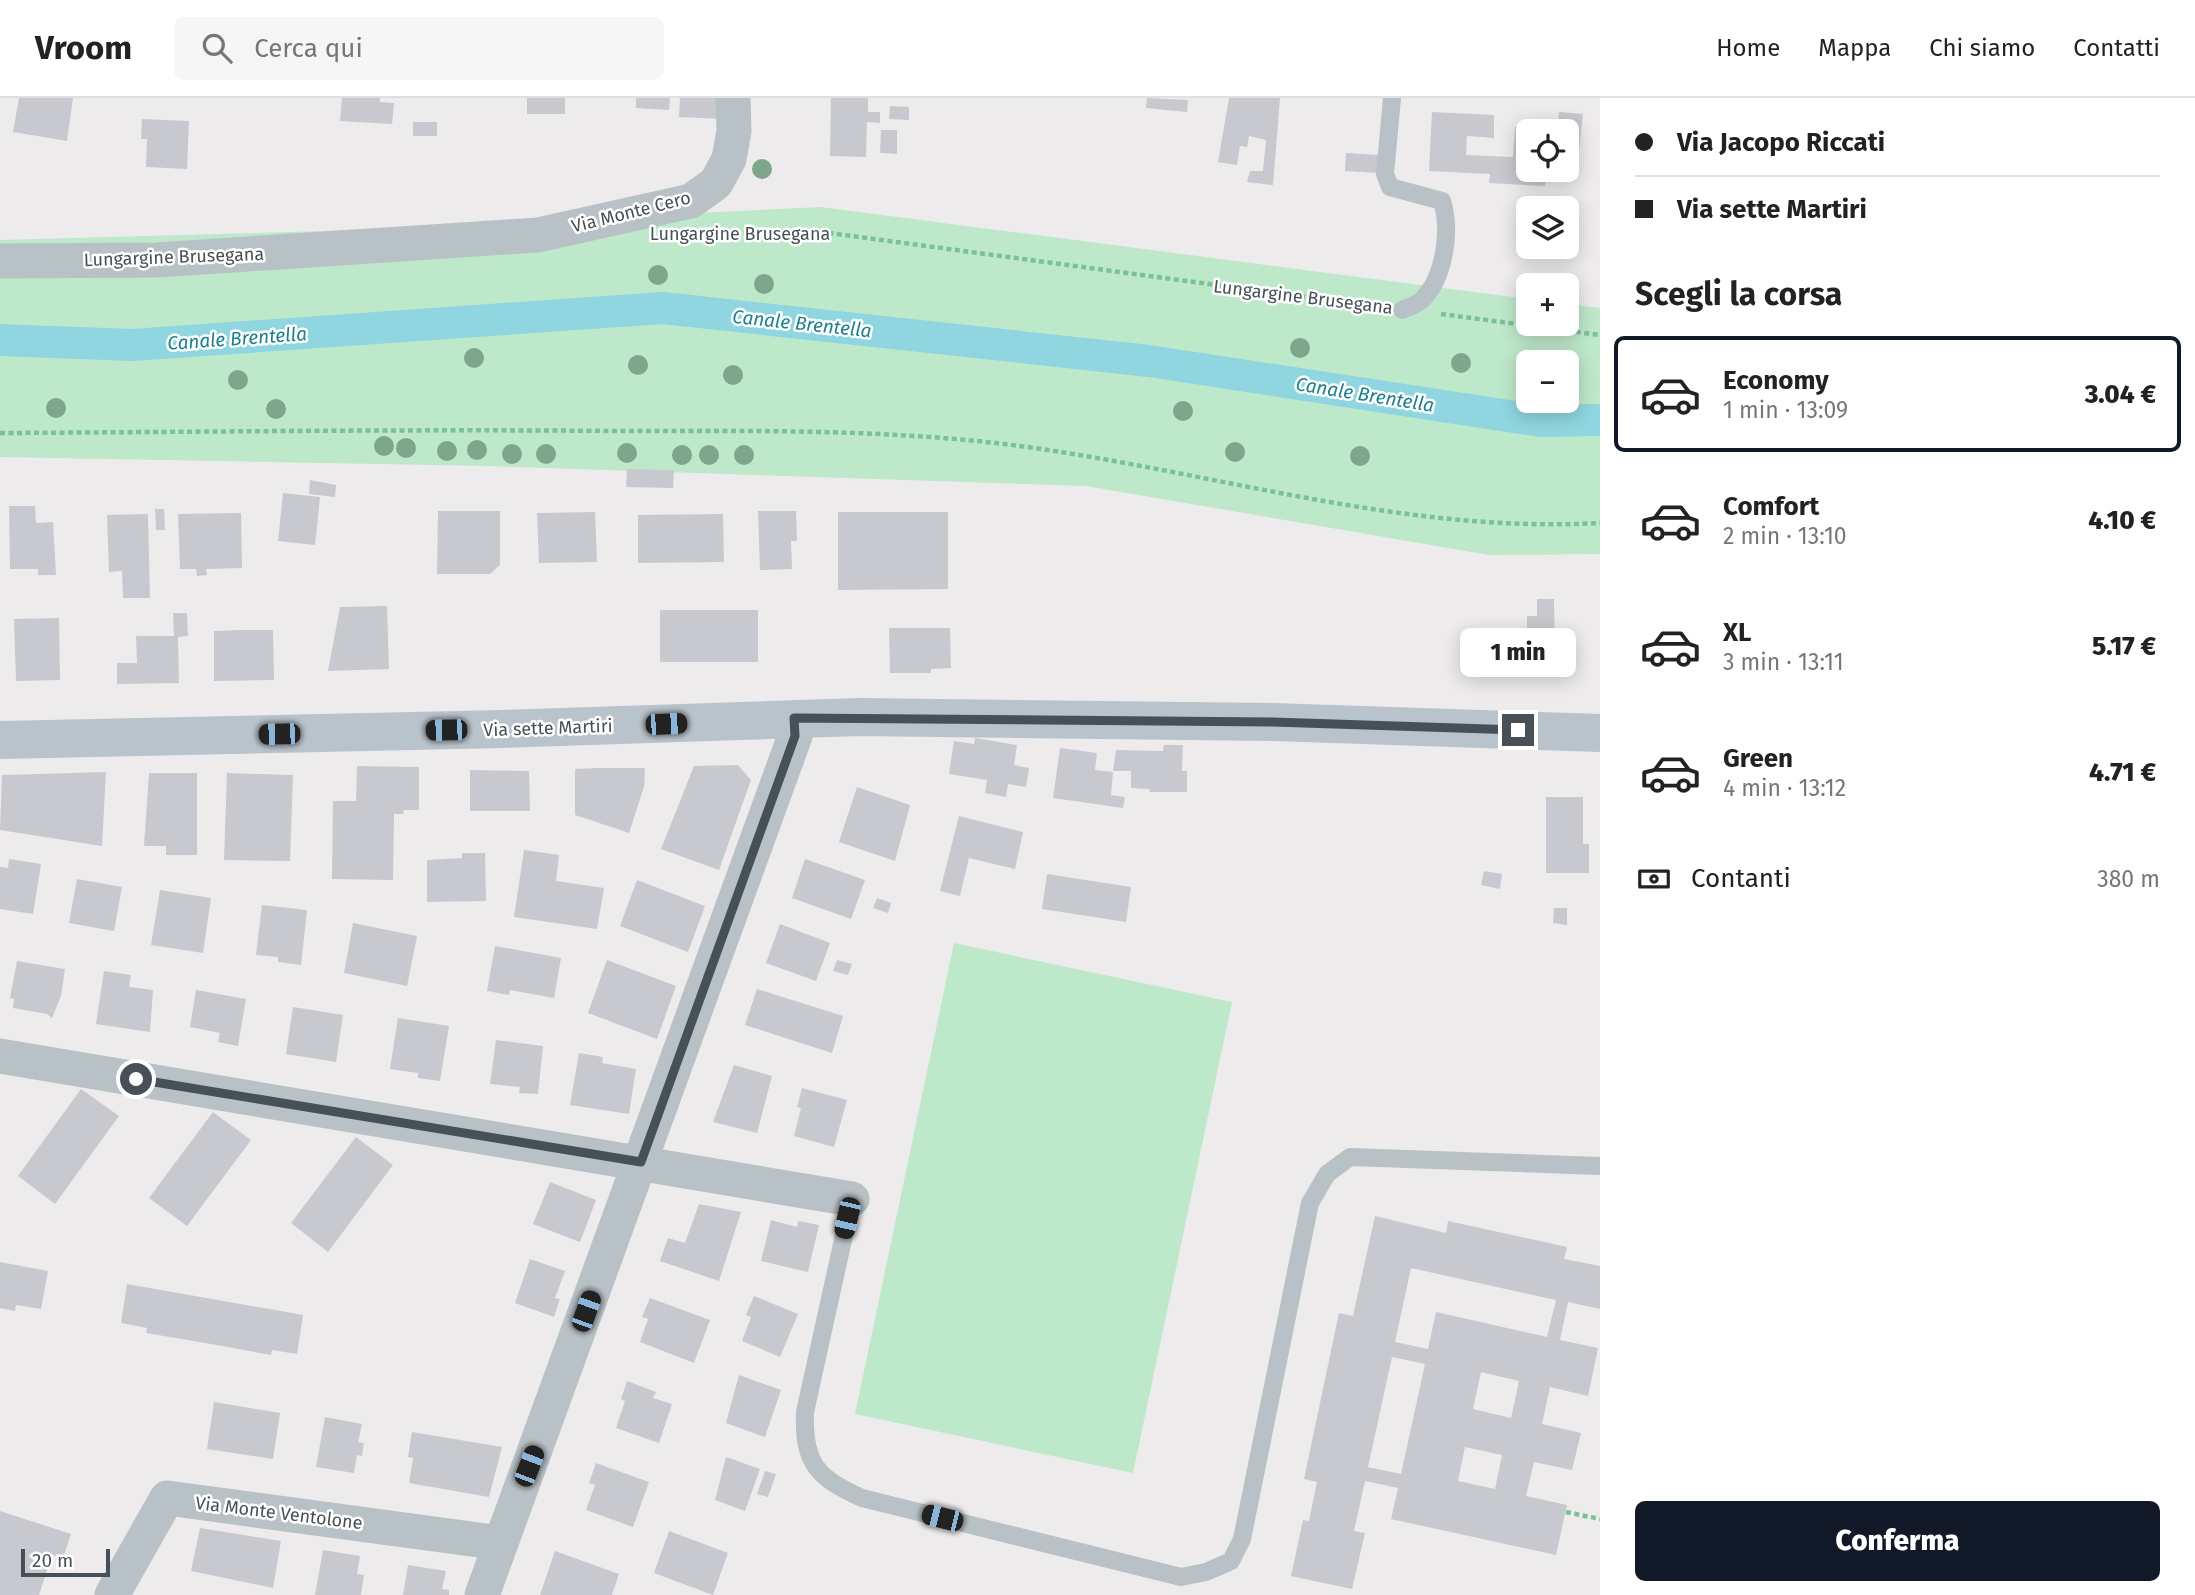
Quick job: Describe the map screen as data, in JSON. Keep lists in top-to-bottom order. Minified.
{"streets":{"main road":["Via sette Martiri"],"street":["Via Monte Cero","Lungargine Brusegana","Via Monte Ventolone"]},"crossings":[["Via Monte Cero","Lungargine Brusegana"]],"water":["Canale Brentella"],"scale_bar":"20 m","page":{"header":"Vroom","search":"Cerca qui","nav":["Home","Mappa","Chi siamo","Contatti"],"banner":["Via Jacopo Riccati","Via sette Martiri"],"map_buttons":["+","−"],"heading":"Scegli la corsa","list":[{"name":"Economy","note":"1 min · 13:09","value":"3.04 €"},{"name":"Comfort","note":"2 min · 13:10","value":"4.10 €"},{"name":"XL","note":"3 min · 13:11","value":"5.17 €"},{"name":"Green","note":"4 min · 13:12","value":"4.71 €"}],"bubble":"1 min","pay":["Contanti","380 m"],"buttons":"Conferma","scale":"20 m"}}
